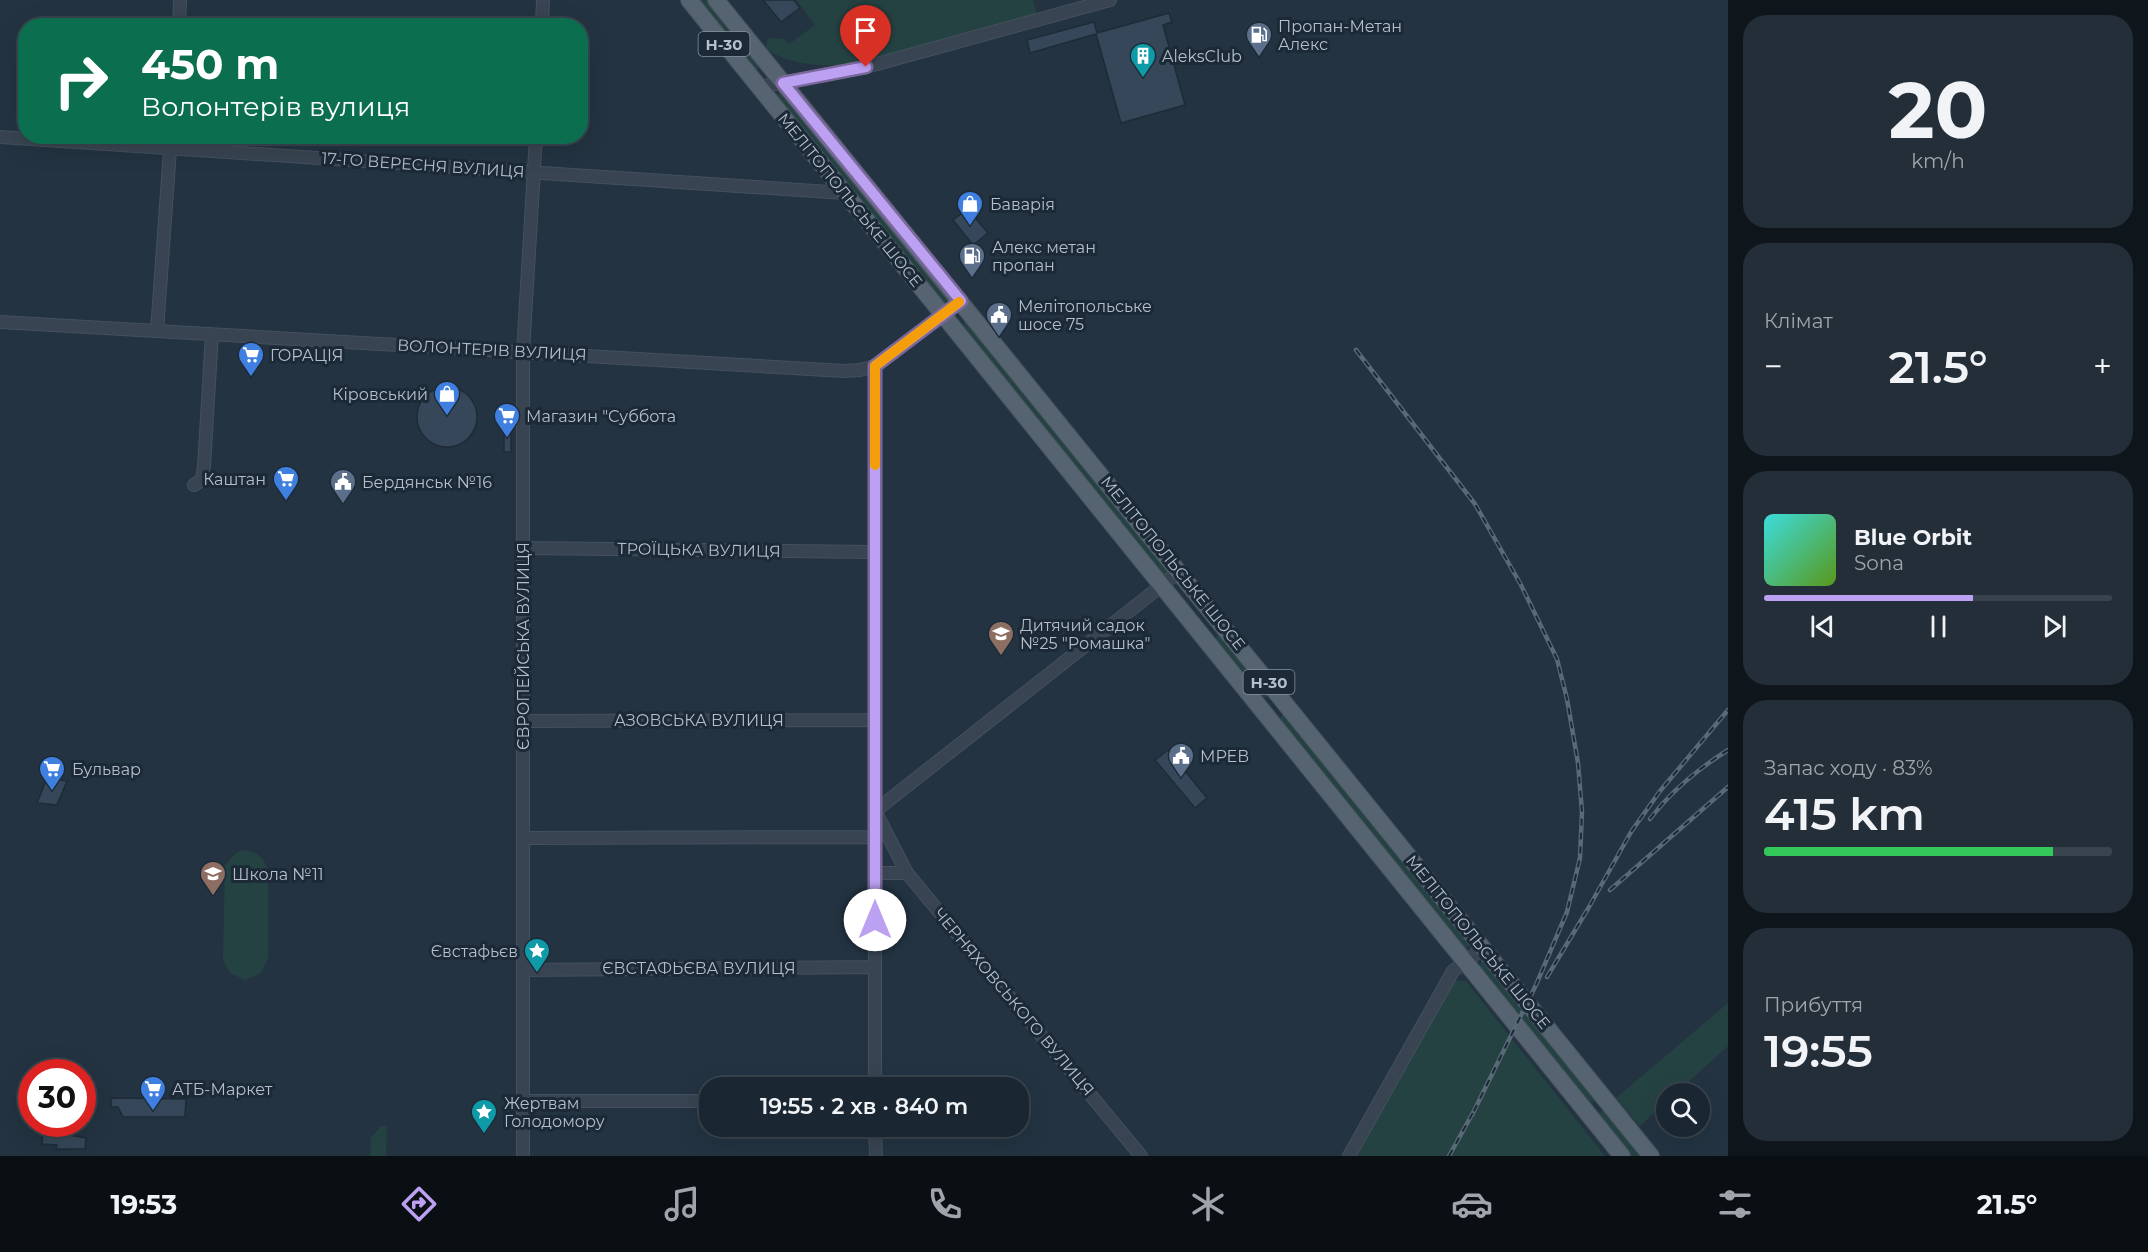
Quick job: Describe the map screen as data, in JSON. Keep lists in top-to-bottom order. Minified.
{"streets":{"main road":["Н-30","МЕЛІТОПОЛЬСЬКЕ ШОСЕ"],"street":["17-ГО ВЕРЕСНЯ ВУЛИЦЯ","ВОЛОНТЕРІВ ВУЛИЦЯ","ТРОЇЦЬКА ВУЛИЦЯ","ЄВРОПЕЙСЬКА ВУЛИЦЯ","АЗОВСЬКА ВУЛИЦЯ","ЄВСТАФЬЄВА ВУЛИЦЯ","ЧЕРНЯХОВСЬКОГО ВУЛИЦЯ"]},"crossings":[["17-ГО ВЕРЕСНЯ ВУЛИЦЯ","МЕЛІТОПОЛЬСЬКЕ ШОСЕ"],["17-ГО ВЕРЕСНЯ ВУЛИЦЯ","ЄВРОПЕЙСЬКА ВУЛИЦЯ"],["МЕЛІТОПОЛЬСЬКЕ ШОСЕ","ВОЛОНТЕРІВ ВУЛИЦЯ"],["ВОЛОНТЕРІВ ВУЛИЦЯ","ЄВРОПЕЙСЬКА ВУЛИЦЯ"],["ТРОЇЦЬКА ВУЛИЦЯ","ЄВРОПЕЙСЬКА ВУЛИЦЯ"],["ЄВРОПЕЙСЬКА ВУЛИЦЯ","АЗОВСЬКА ВУЛИЦЯ"],["ЄВРОПЕЙСЬКА ВУЛИЦЯ","ЄВСТАФЬЄВА ВУЛИЦЯ"]],"places":{"fuel station":["Пропан-Метан Алекс","Алекс метан пропан"],"building":["AleksClub"],"shop":["Баварія","Кіровський"],"public building":["Мелітопольське шосе 75","Бердянськ №16","МРЕВ"],"supermarket":["ГОРАЦІЯ","Магазин \"Суббота","Каштан","Бульвар","АТБ-Маркет"],"school or university":["Дитячий садок №25 \"Ромашка\"","Школа №11"],"place":["Євстафьєв","Жертвам Голодомору"]},"page":{"tile":[["20","km/h"],"Клімат",["Запас ходу · 83%","415 km"],["Прибуття","19:55"]],"turn":["450 m","Волонтерів вулиця"],"heat":["−","21.5°","+"],"song":["Blue Orbit","Sona"],"limit":"30","trip":"19:55 · 2 хв · 840 m","tabs":["19:53","21.5°"]}}
